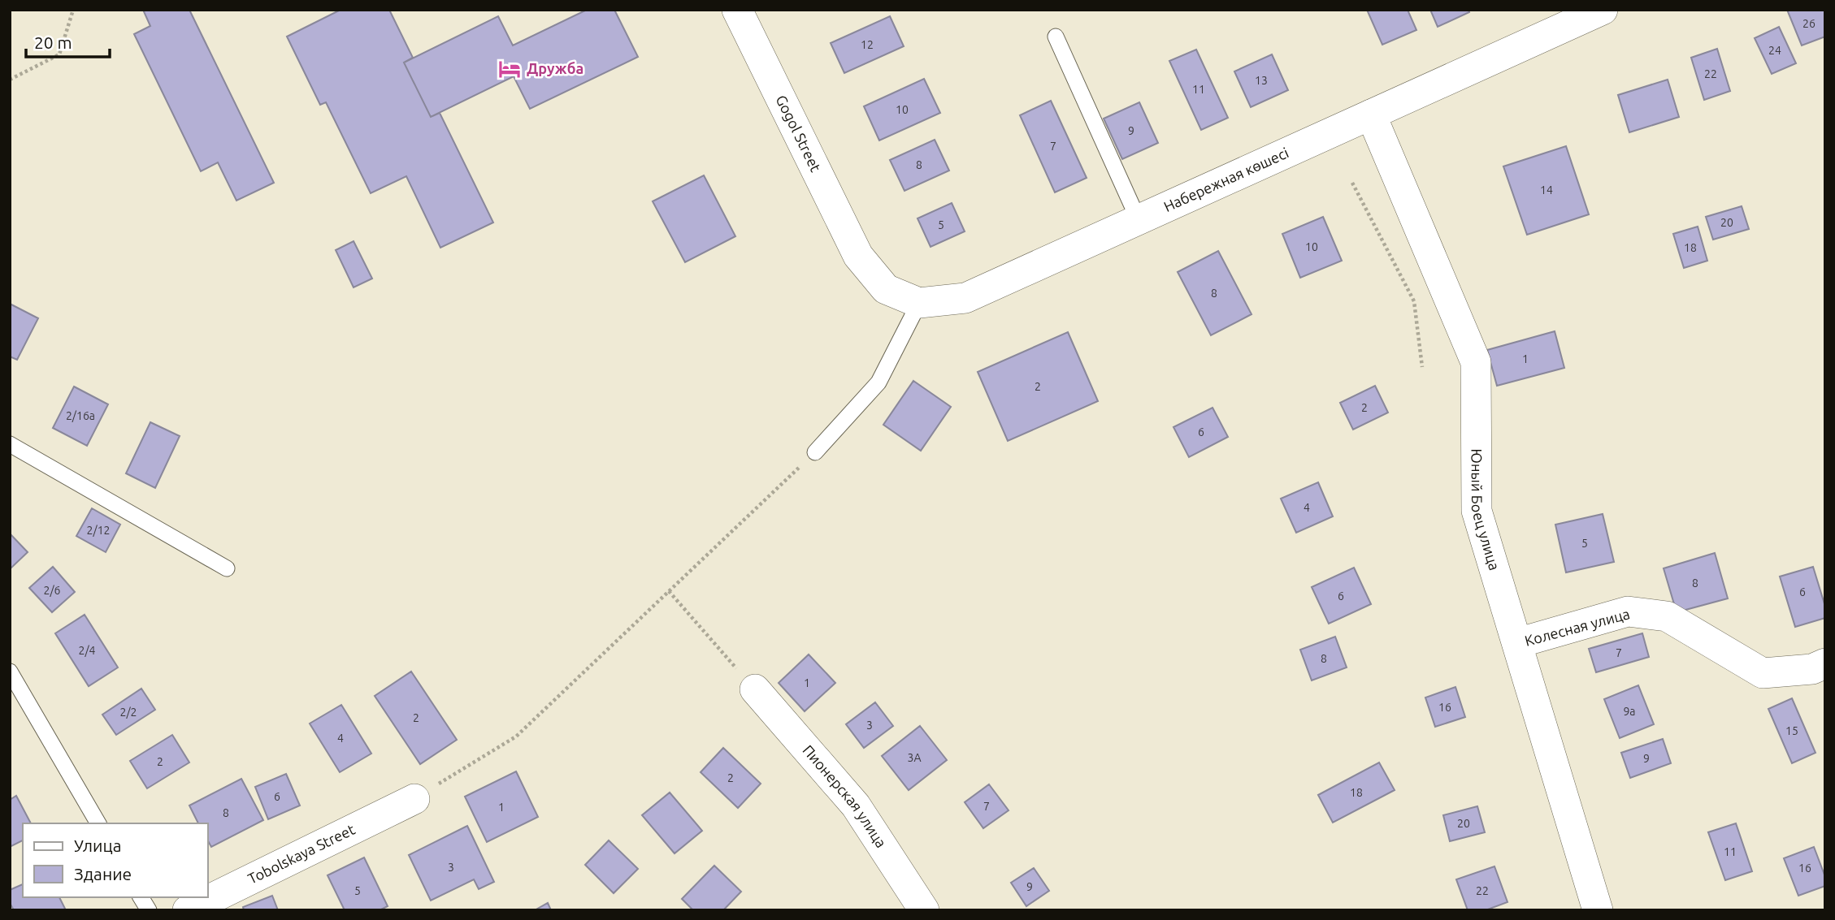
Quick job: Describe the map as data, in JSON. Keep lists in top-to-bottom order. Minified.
{"streets":{"street":["Gogol Street","Набережная көшесі","Юный Боец улица","Колесная улица","Пионерская улица","Tobolskaya Street"]},"crossings":[["Gogol Street","Набережная көшесі"],["Набережная көшесі","Юный Боец улица"],["Юный Боец улица","Колесная улица"]],"places":{"hotel":["Дружба"]},"house_numbers":["26","12","24","22","13","11","10","9","7","8","14","20","5","10","18","8","1","2","2","2/16а","6","4","2/12","5","8","2/6","6","6","2/4","7","8","1","16","9а","2/2","2","3","15","4","3А","9","2","2","18","6","7","1","8","20","11","3","16","9","5","22"],"legend":["Улица","Здание"],"scale_bar":"20 m"}
